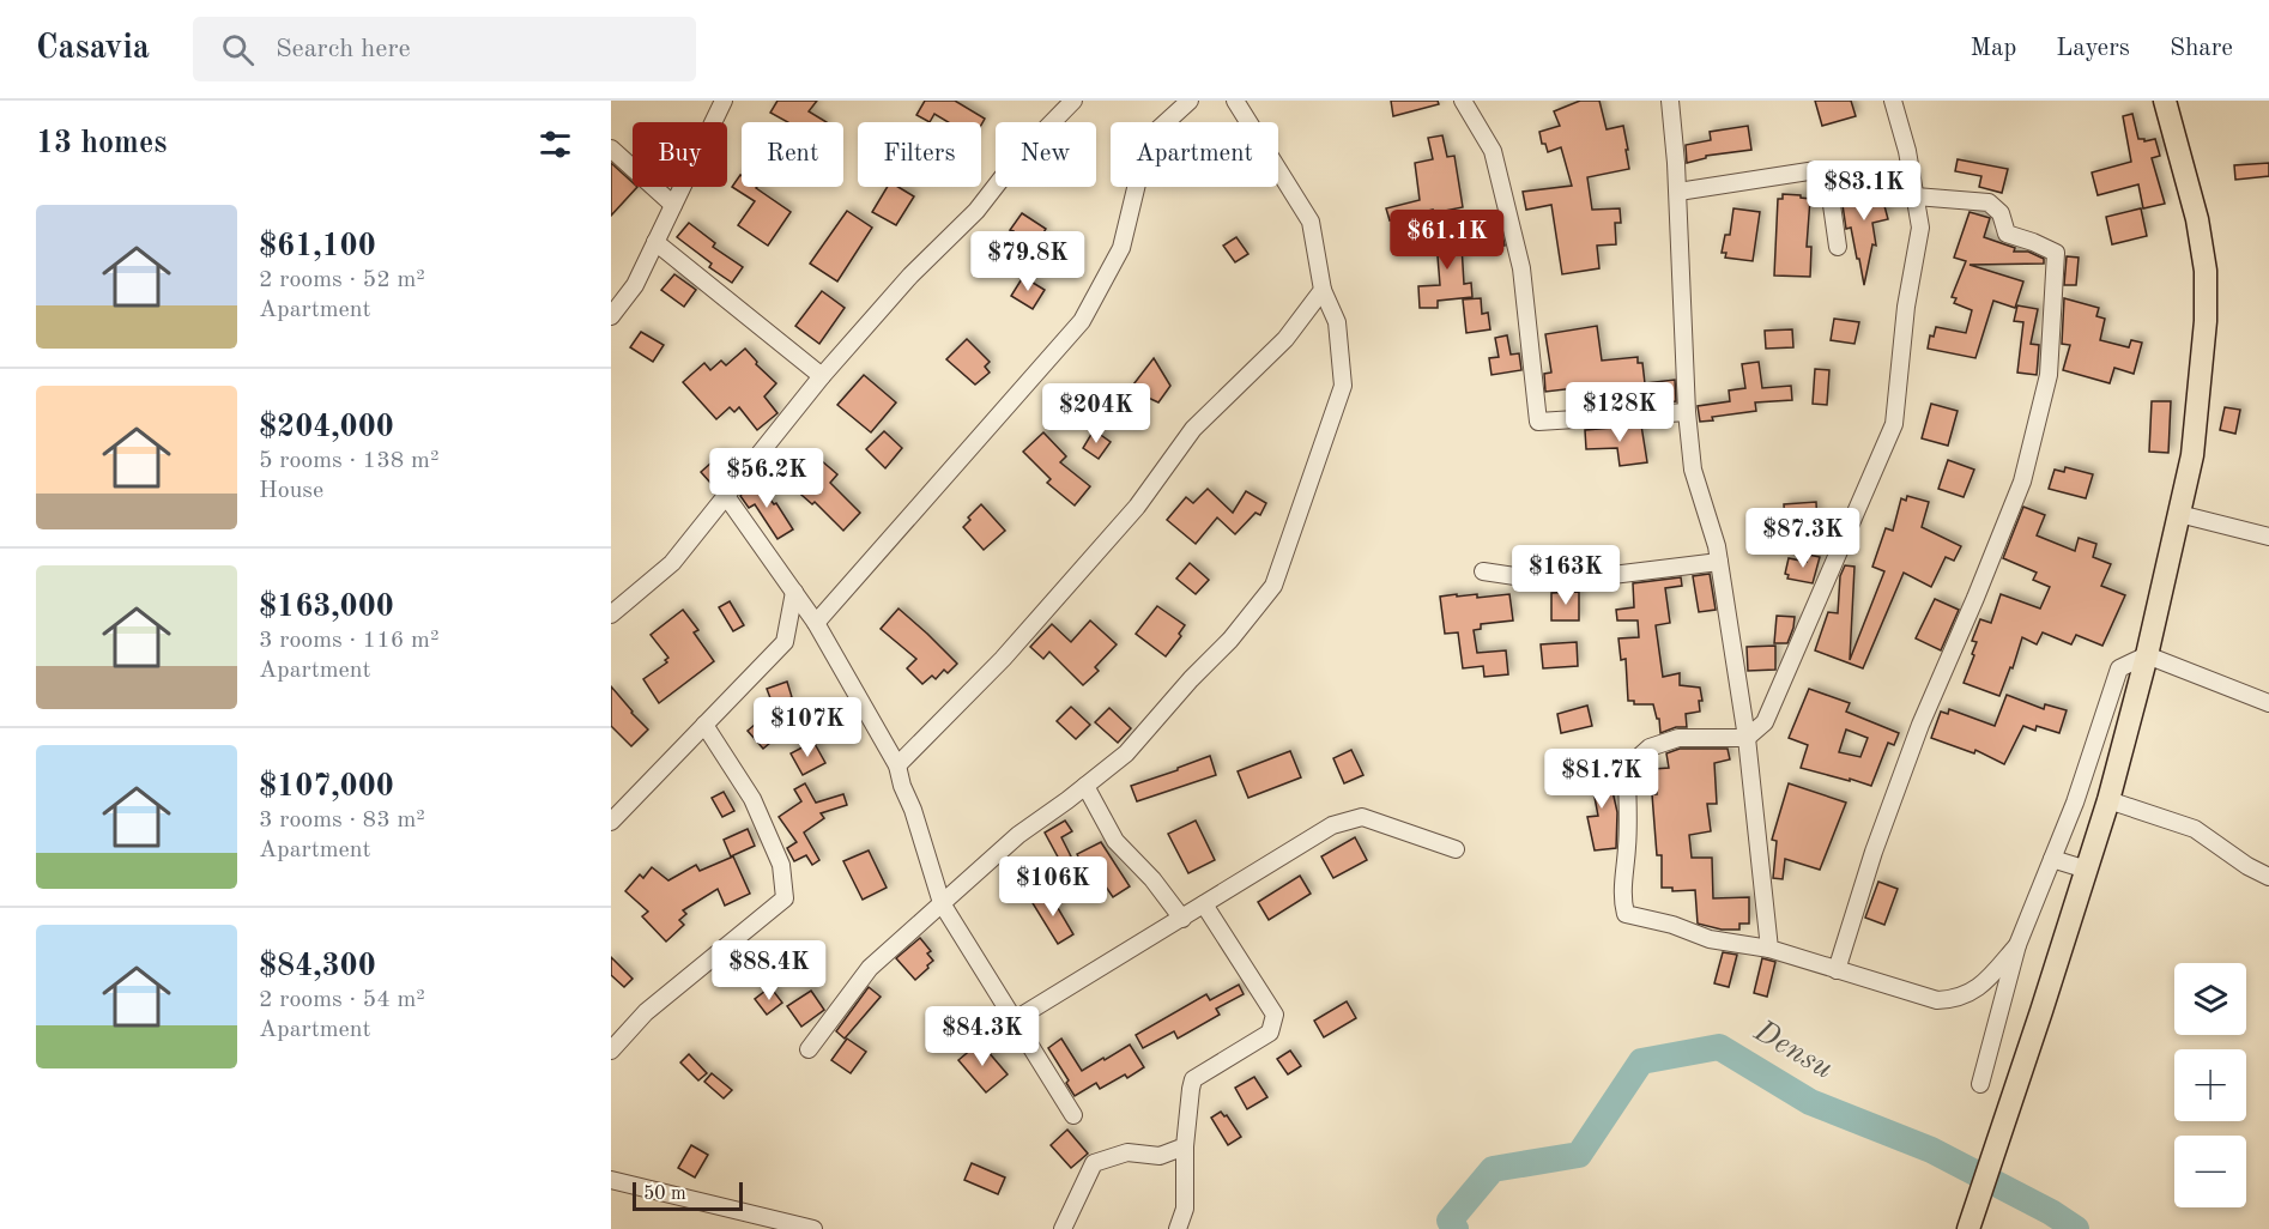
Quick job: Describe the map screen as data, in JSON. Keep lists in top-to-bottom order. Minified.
{"water":["Densu"],"scale_bar":"50 m","page":{"header":"Casavia","search":"Search here","nav":["Map","Layers","Share"],"heading":"13 homes","chip":["Buy","Rent","Filters","New","Apartment"],"price":["$83.1K","$61.1K","$79.8K","$128K","$204K","$56.2K","$87.3K","$163K","$107K","$81.7K","$106K","$88.4K","$84.3K"],"list":[{"name":"$61,100","note":"2 rooms · 52 m² · Apartment"},{"name":"$204,000","note":"5 rooms · 138 m² · House"},{"name":"$163,000","note":"3 rooms · 116 m² · Apartment"},{"name":"$107,000","note":"3 rooms · 83 m² · Apartment"},{"name":"$84,300","note":"2 rooms · 54 m² · Apartment"}],"map_buttons":["+","−"],"scale":"50 m"}}
